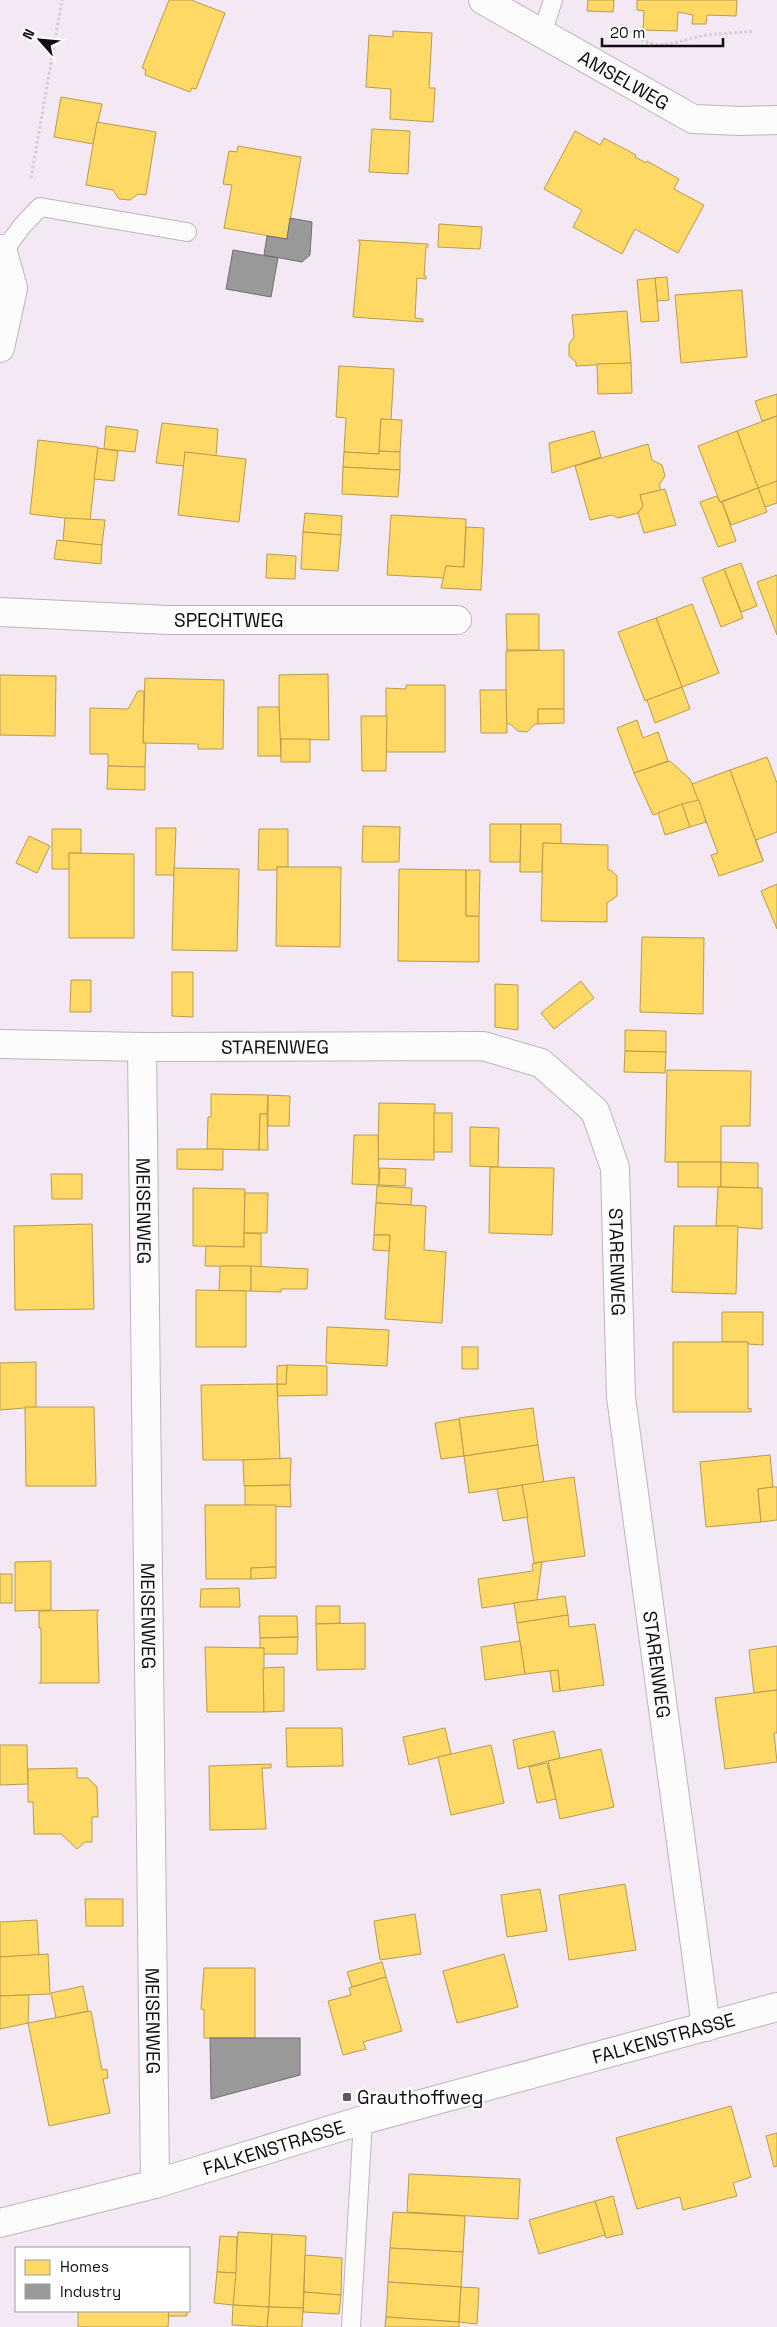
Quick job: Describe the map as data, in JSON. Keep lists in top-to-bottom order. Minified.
{"streets":{"street":["AMSELWEG","SPECHTWEG","STARENWEG","MEISENWEG","FALKENSTRASSE"]},"crossings":[["STARENWEG","MEISENWEG"],["STARENWEG","FALKENSTRASSE"],["MEISENWEG","FALKENSTRASSE"]],"places":{"transit":["Grauthoffweg"]},"legend":["Homes","Industry"],"scale_bar":"20 m","north":"top left"}
